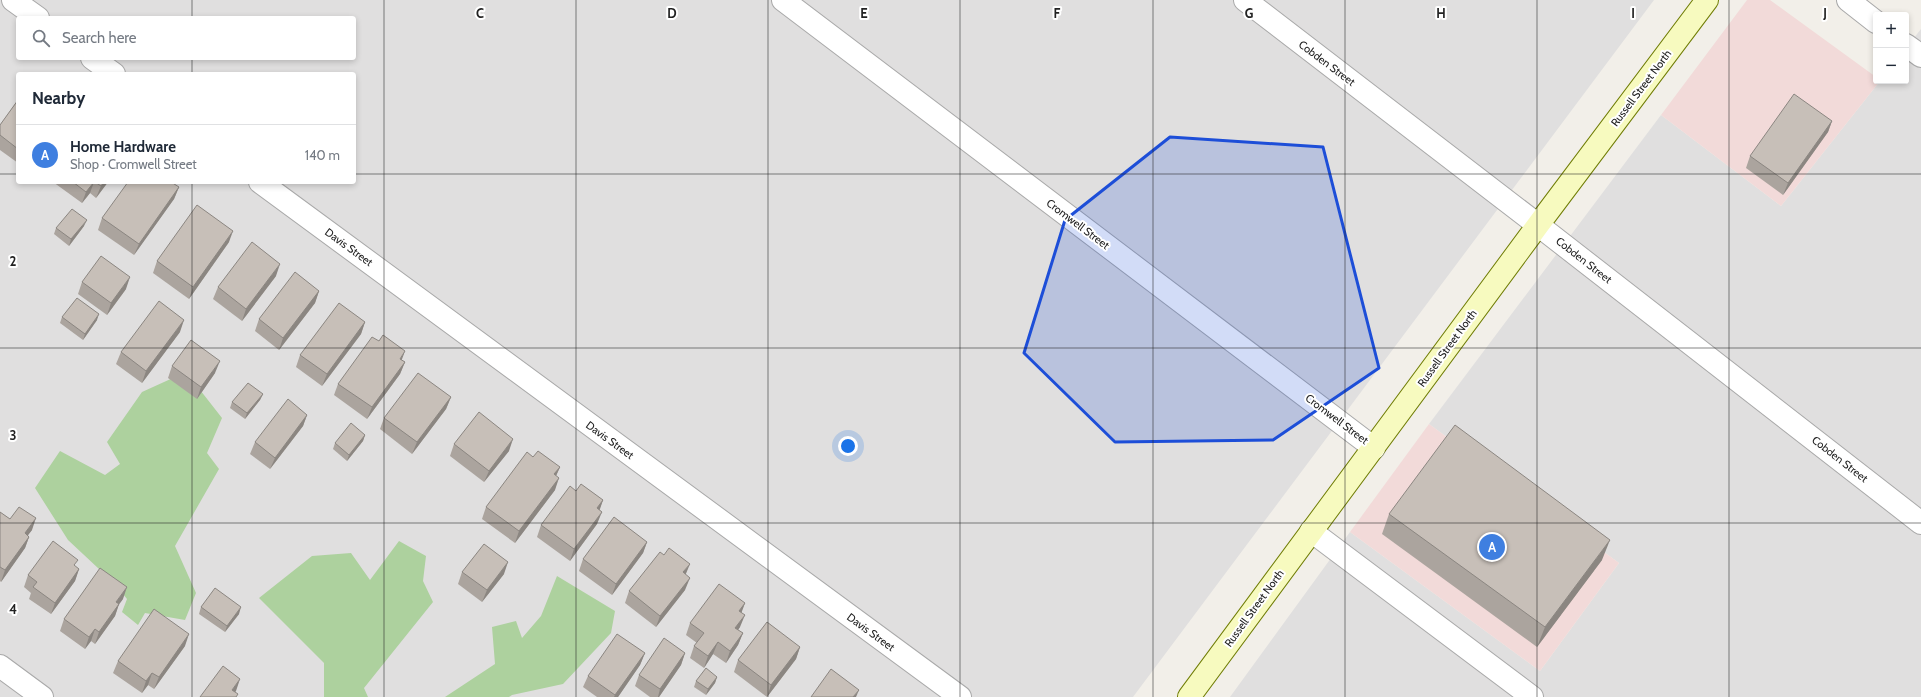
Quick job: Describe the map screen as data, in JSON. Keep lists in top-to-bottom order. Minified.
{"streets":{"street":["Cobden Street","Russell Street North","Cromwell Street","Davis Street"]},"crossings":[["Cobden Street","Russell Street North"],["Russell Street North","Cromwell Street"]],"page":{"map_buttons":["+","−"],"search":"Search here","heading":"Nearby","list":[{"mark":"A","name":"Home Hardware","note":"Shop · Cromwell Street","value":"140 m"}],"pins":"A"},"grid":{"columns":["C","D","E","F","G","H","I","J"],"rows":["2","3","4"]}}
